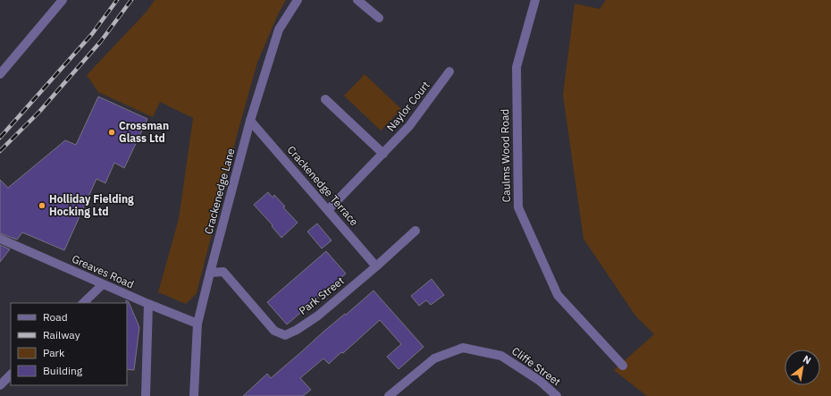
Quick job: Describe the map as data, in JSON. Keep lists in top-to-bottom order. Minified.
{"streets":{"street":["Naylor Court","Caulms Wood Road","Crackenedge Terrace","Crackenedge Lane","Greaves Road","Park Street","Cliffe Street"]},"crossings":[["Naylor Court","Crackenedge Terrace"],["Crackenedge Terrace","Crackenedge Lane"],["Crackenedge Terrace","Park Street"],["Crackenedge Lane","Greaves Road"],["Crackenedge Lane","Park Street"]],"places":["Crossman Glass Ltd","Holliday Fielding Hocking Ltd"],"legend":["Road","Railway","Park","Building"],"north":"top right"}
